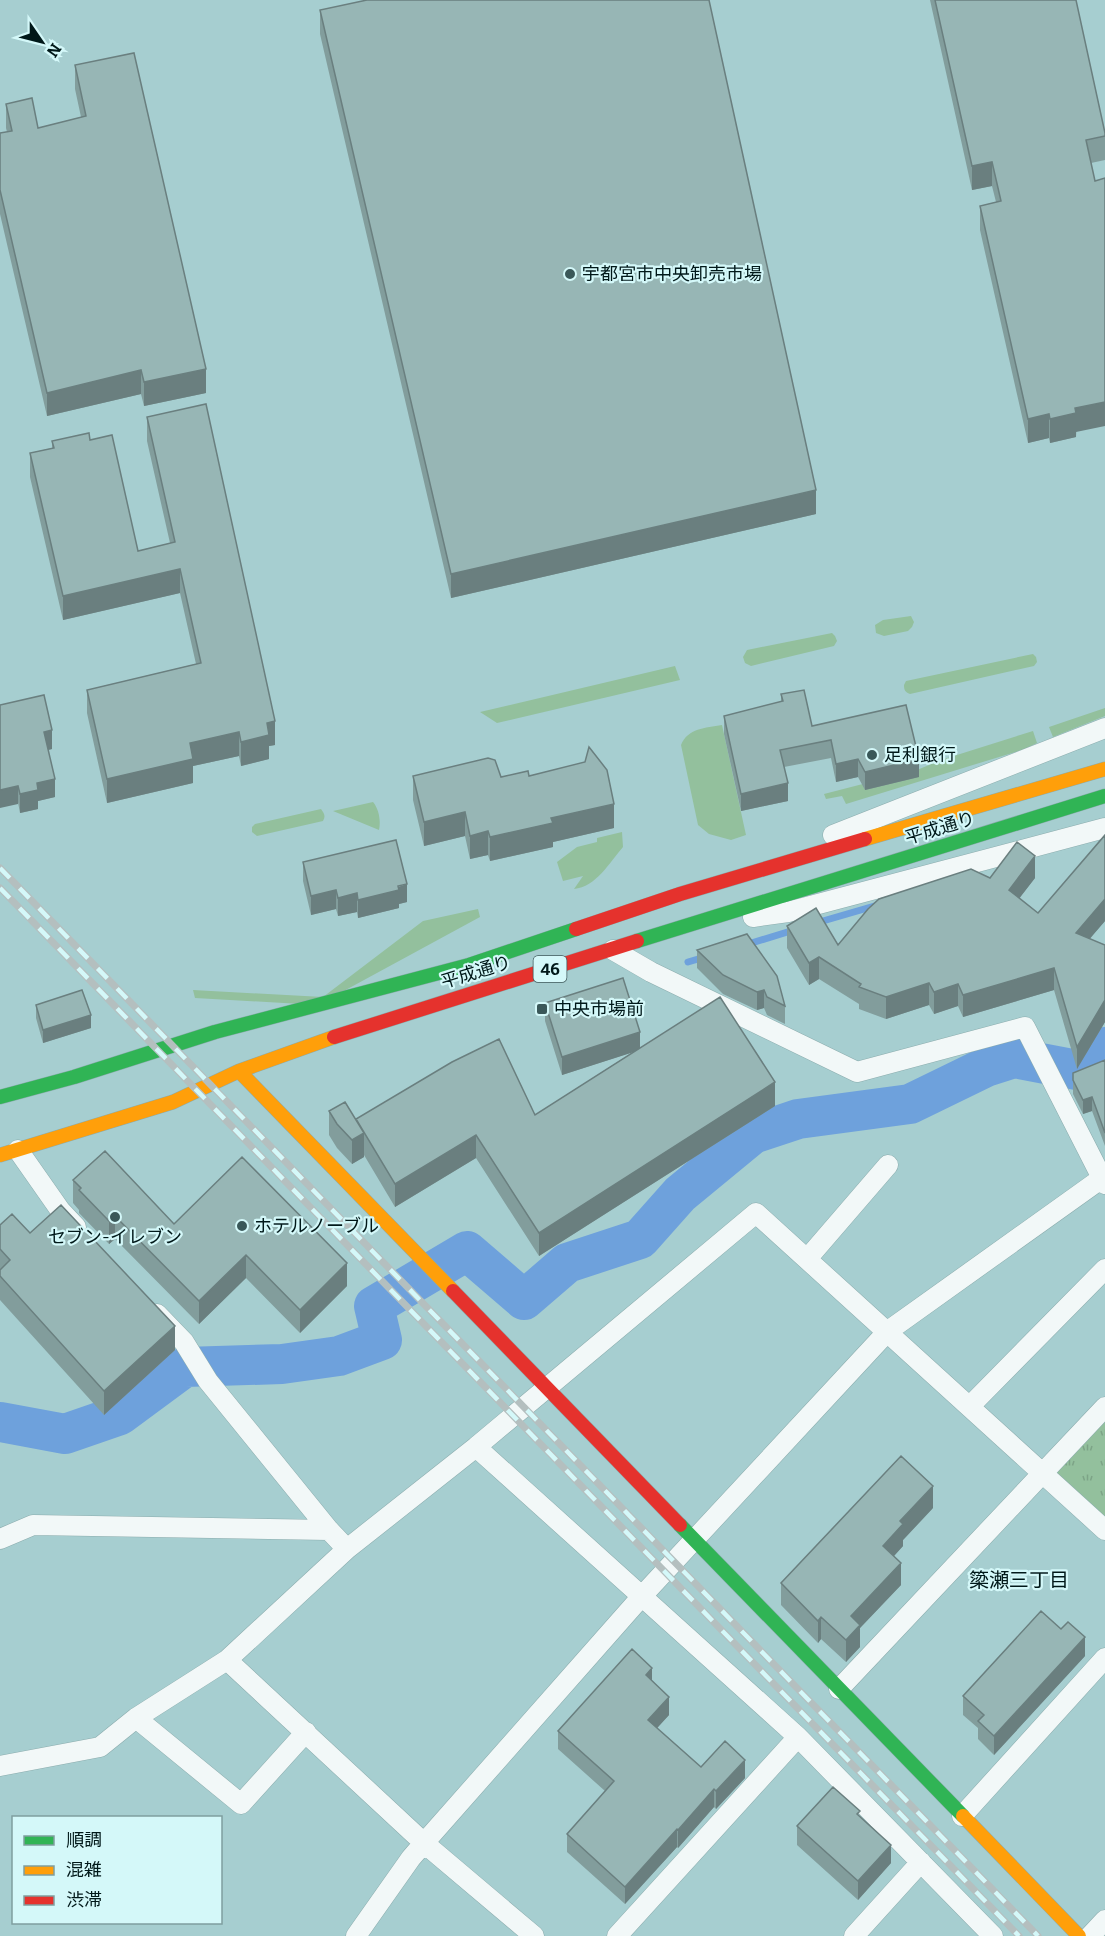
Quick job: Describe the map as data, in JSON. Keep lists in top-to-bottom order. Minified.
{"streets":{"main road":["平成通り","46"]},"districts":["簗瀬三丁目"],"places":{"other":["宇都宮市中央卸売市場","足利銀行","セブン-イレブン","ホテルノーブル"],"transit":["中央市場前"]},"legend":["順調","混雑","渋滞"],"north":"bottom right"}
